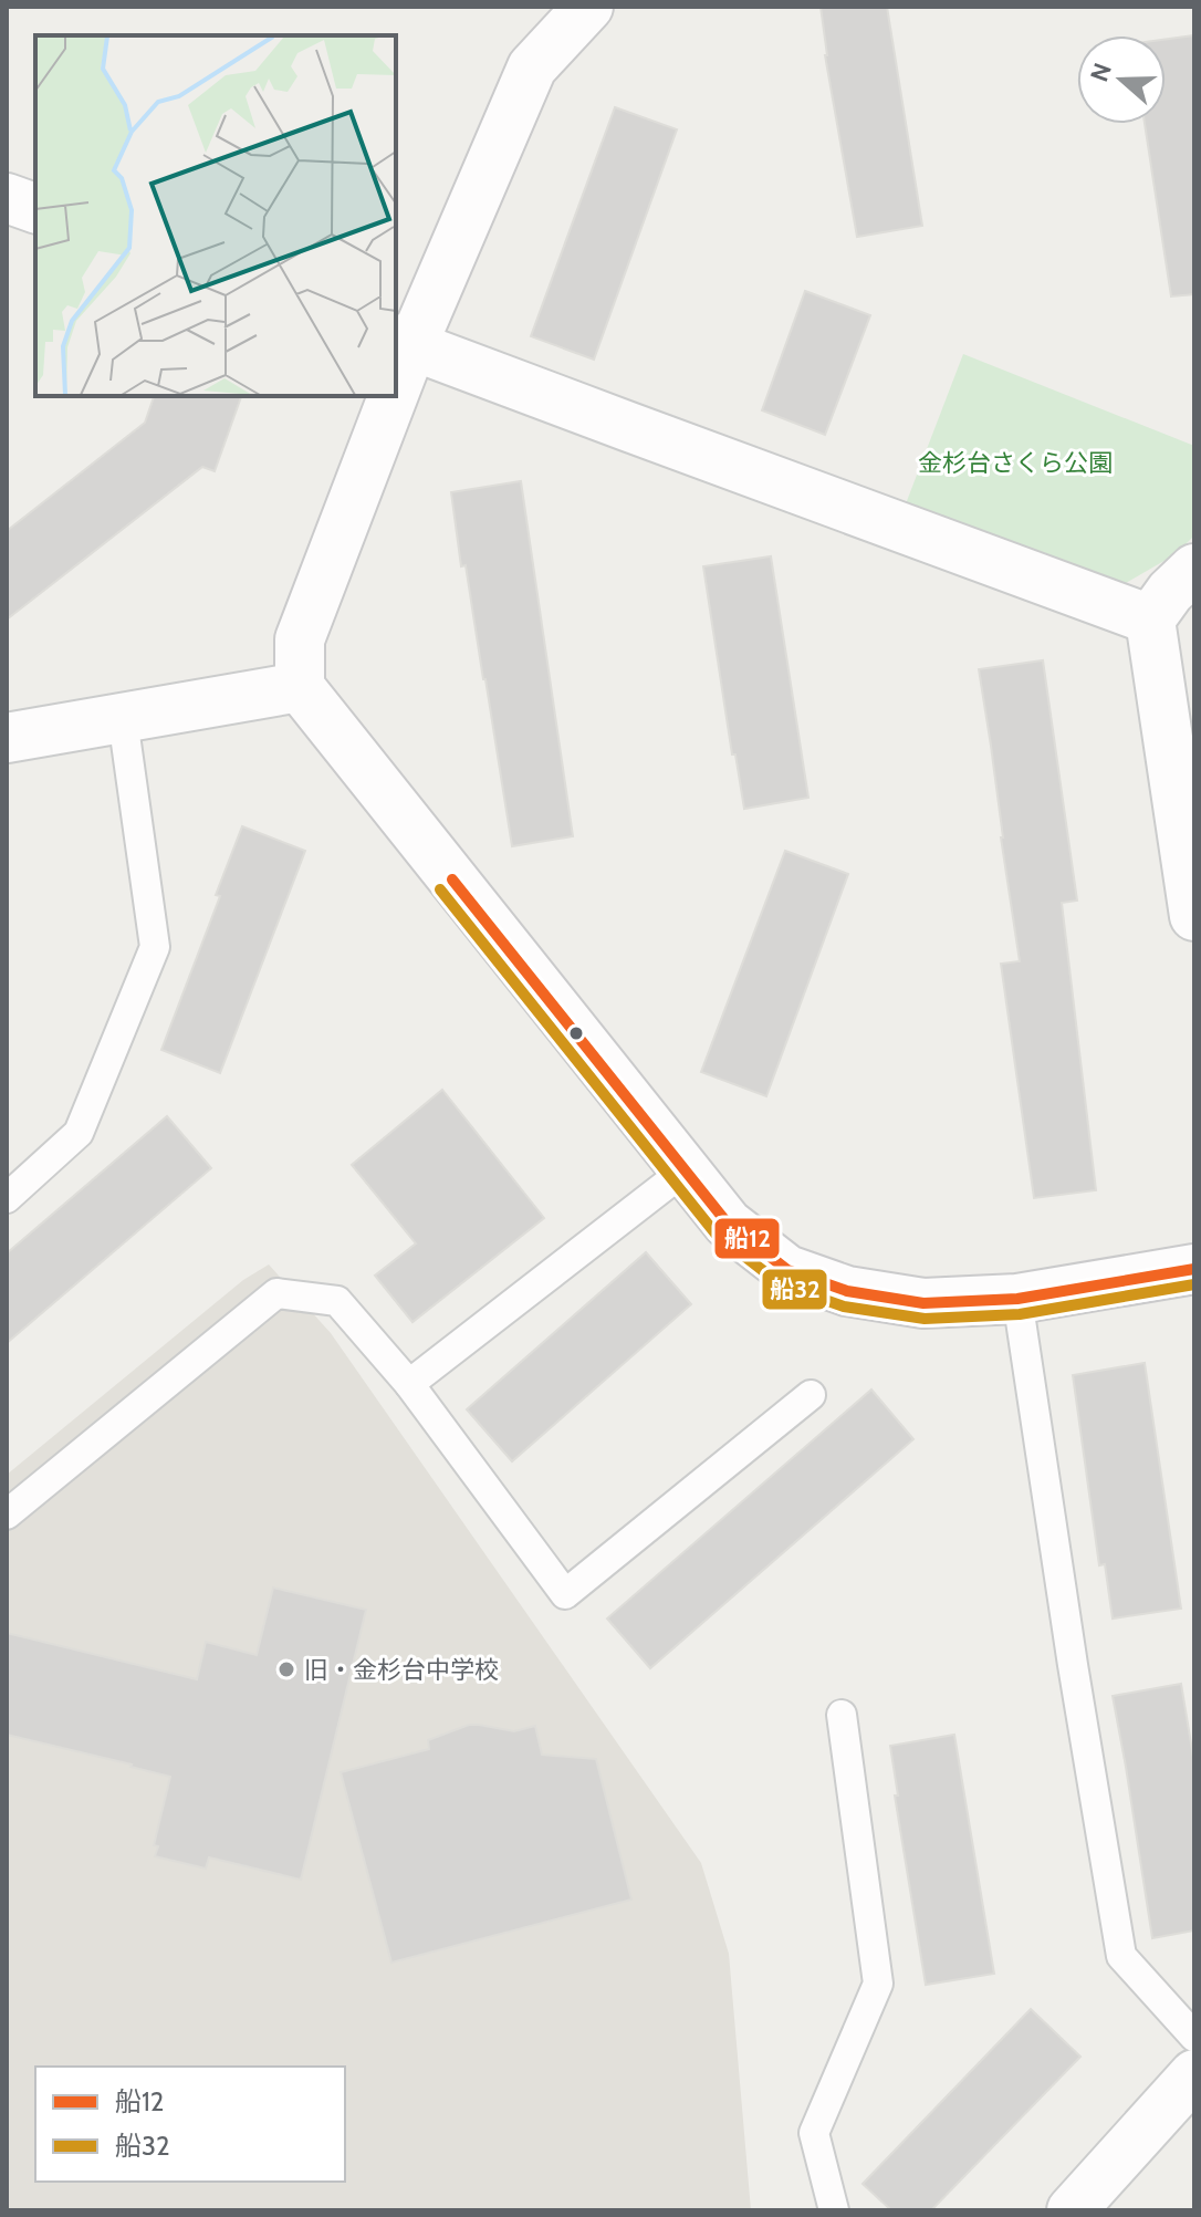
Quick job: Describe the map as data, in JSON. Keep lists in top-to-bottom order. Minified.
{"parks":["金杉台さくら公園"],"places":["旧・金杉台中学校"],"lines":["transit line 船12","transit line 船32"],"legend":["船12","船32"],"north":"left"}
